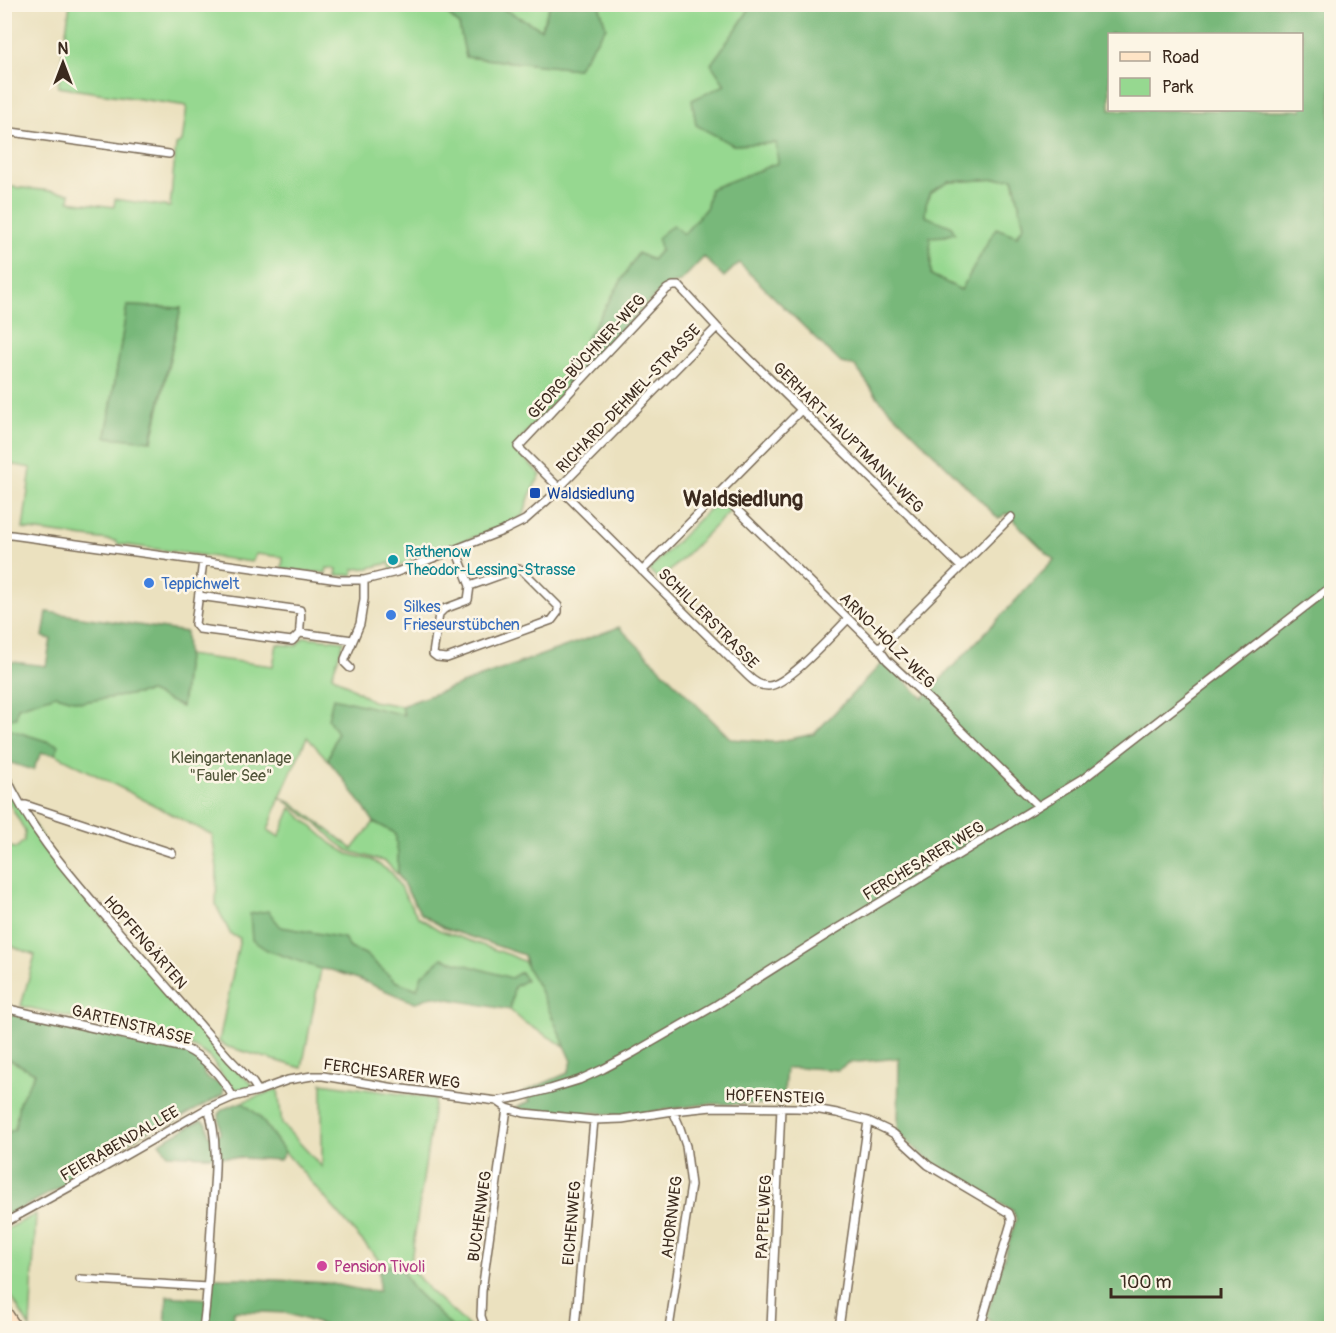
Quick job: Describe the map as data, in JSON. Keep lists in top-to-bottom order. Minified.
{"streets":{"street":["GEORG-BÜCHNER-WEG","RICHARD-DEHMEL-STRASSE","GERHART-HAUPTMANN-WEG","SCHILLERSTRASSE","ARNO-HOLZ-WEG","FERCHESARER WEG","HOPFENGÄRTEN","GARTENSTRASSE","HOPFENSTEIG","FEIERABENDALLEE","BUCHENWEG","AHORNWEG","PAPPELWEG","EICHENWEG"]},"crossings":[["GEORG-BÜCHNER-WEG","RICHARD-DEHMEL-STRASSE"],["GEORG-BÜCHNER-WEG","GERHART-HAUPTMANN-WEG"],["GEORG-BÜCHNER-WEG","SCHILLERSTRASSE"],["RICHARD-DEHMEL-STRASSE","GERHART-HAUPTMANN-WEG"],["RICHARD-DEHMEL-STRASSE","SCHILLERSTRASSE"],["SCHILLERSTRASSE","ARNO-HOLZ-WEG"],["ARNO-HOLZ-WEG","FERCHESARER WEG"],["FERCHESARER WEG","HOPFENGÄRTEN"],["FERCHESARER WEG","HOPFENSTEIG"],["FERCHESARER WEG","FEIERABENDALLEE"],["FERCHESARER WEG","BUCHENWEG"],["HOPFENGÄRTEN","FEIERABENDALLEE"],["GARTENSTRASSE","FEIERABENDALLEE"],["HOPFENSTEIG","BUCHENWEG"],["HOPFENSTEIG","AHORNWEG"],["HOPFENSTEIG","PAPPELWEG"],["HOPFENSTEIG","EICHENWEG"]],"districts":["Waldsiedlung"],"parks":["Kleingartenanlage \"Fauler See\""],"places":{"transit":["Waldsiedlung"],"other":["Rathenow Theodor-Lessing-Strasse","Teppichwelt","Silkes Frieseurstübchen","Pension Tivoli"]},"legend":["Road","Park"],"scale_bar":"100 m","north":"top"}
